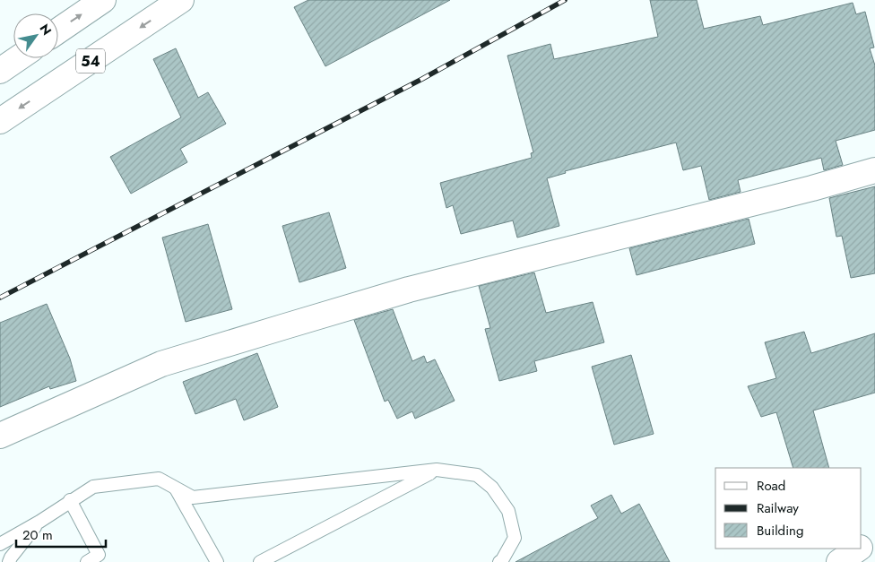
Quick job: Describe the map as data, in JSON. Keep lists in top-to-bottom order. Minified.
{"streets":{"main road":["54"]},"legend":["Road","Railway","Building"],"scale_bar":"20 m","north":"top right"}
